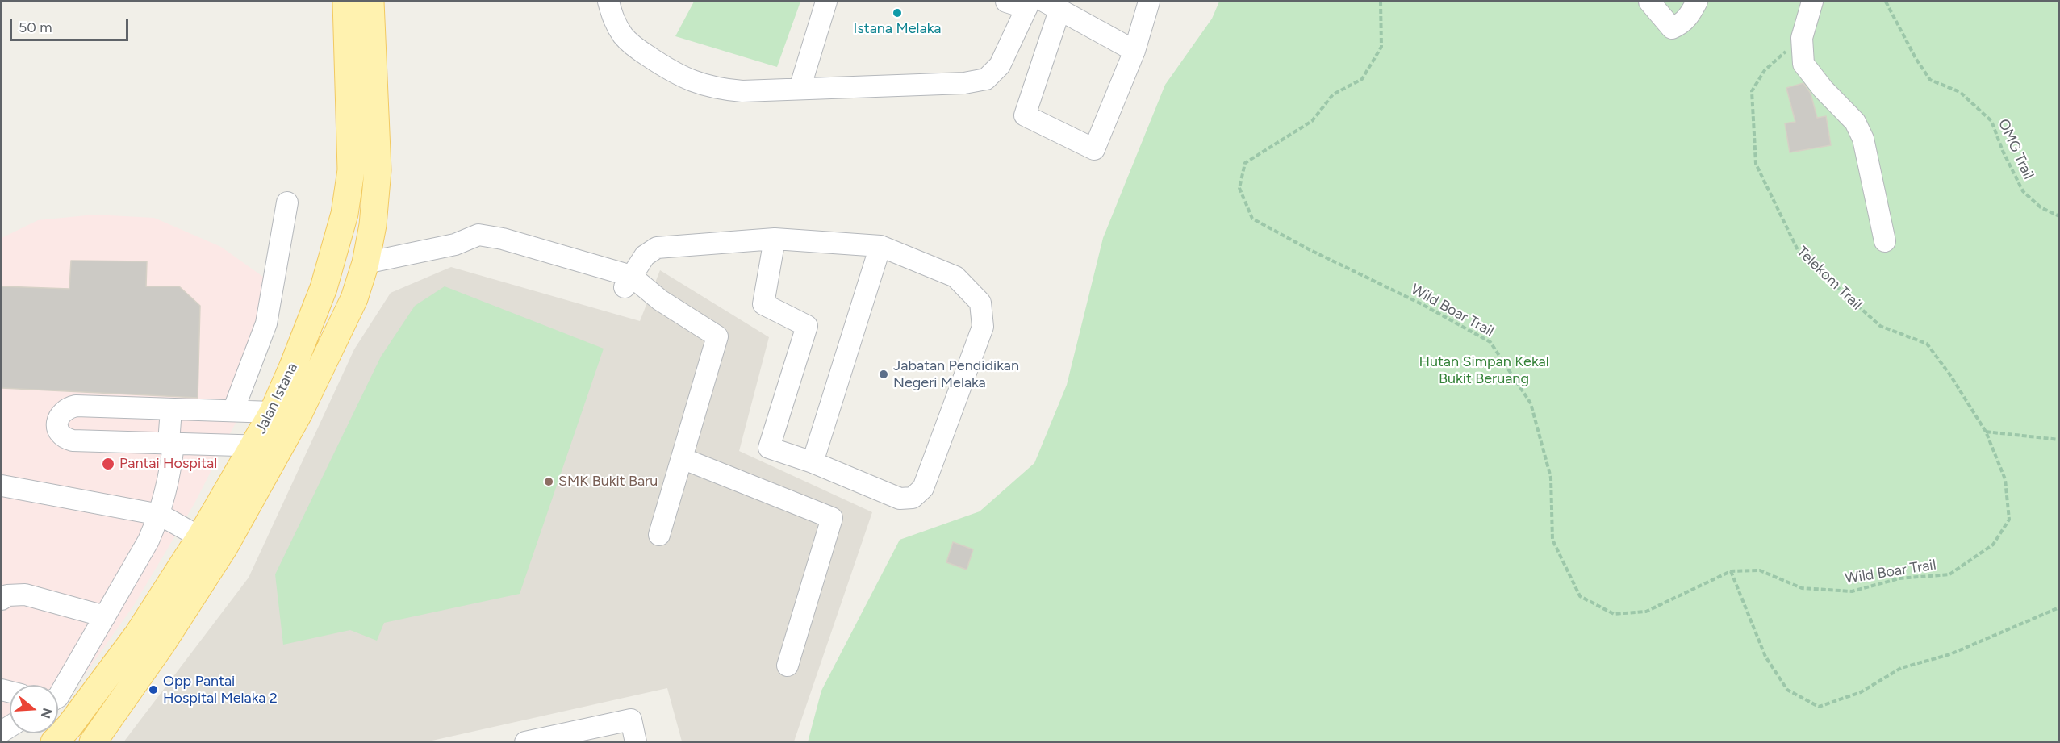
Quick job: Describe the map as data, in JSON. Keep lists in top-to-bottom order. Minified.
{"streets":{"main road":["Jalan Istana"],"path":["OMG Trail","Telekom Trail","Wild Boar Trail"]},"crossings":[["Telekom Trail","Wild Boar Trail"]],"parks":["Hutan Simpan Kekal Bukit Beruang"],"places":["Istana Melaka","Jabatan Pendidikan Negeri Melaka","Pantai Hospital","SMK Bukit Baru","Opp Pantai Hospital Melaka 2"],"scale_bar":"50 m","north":"right"}
